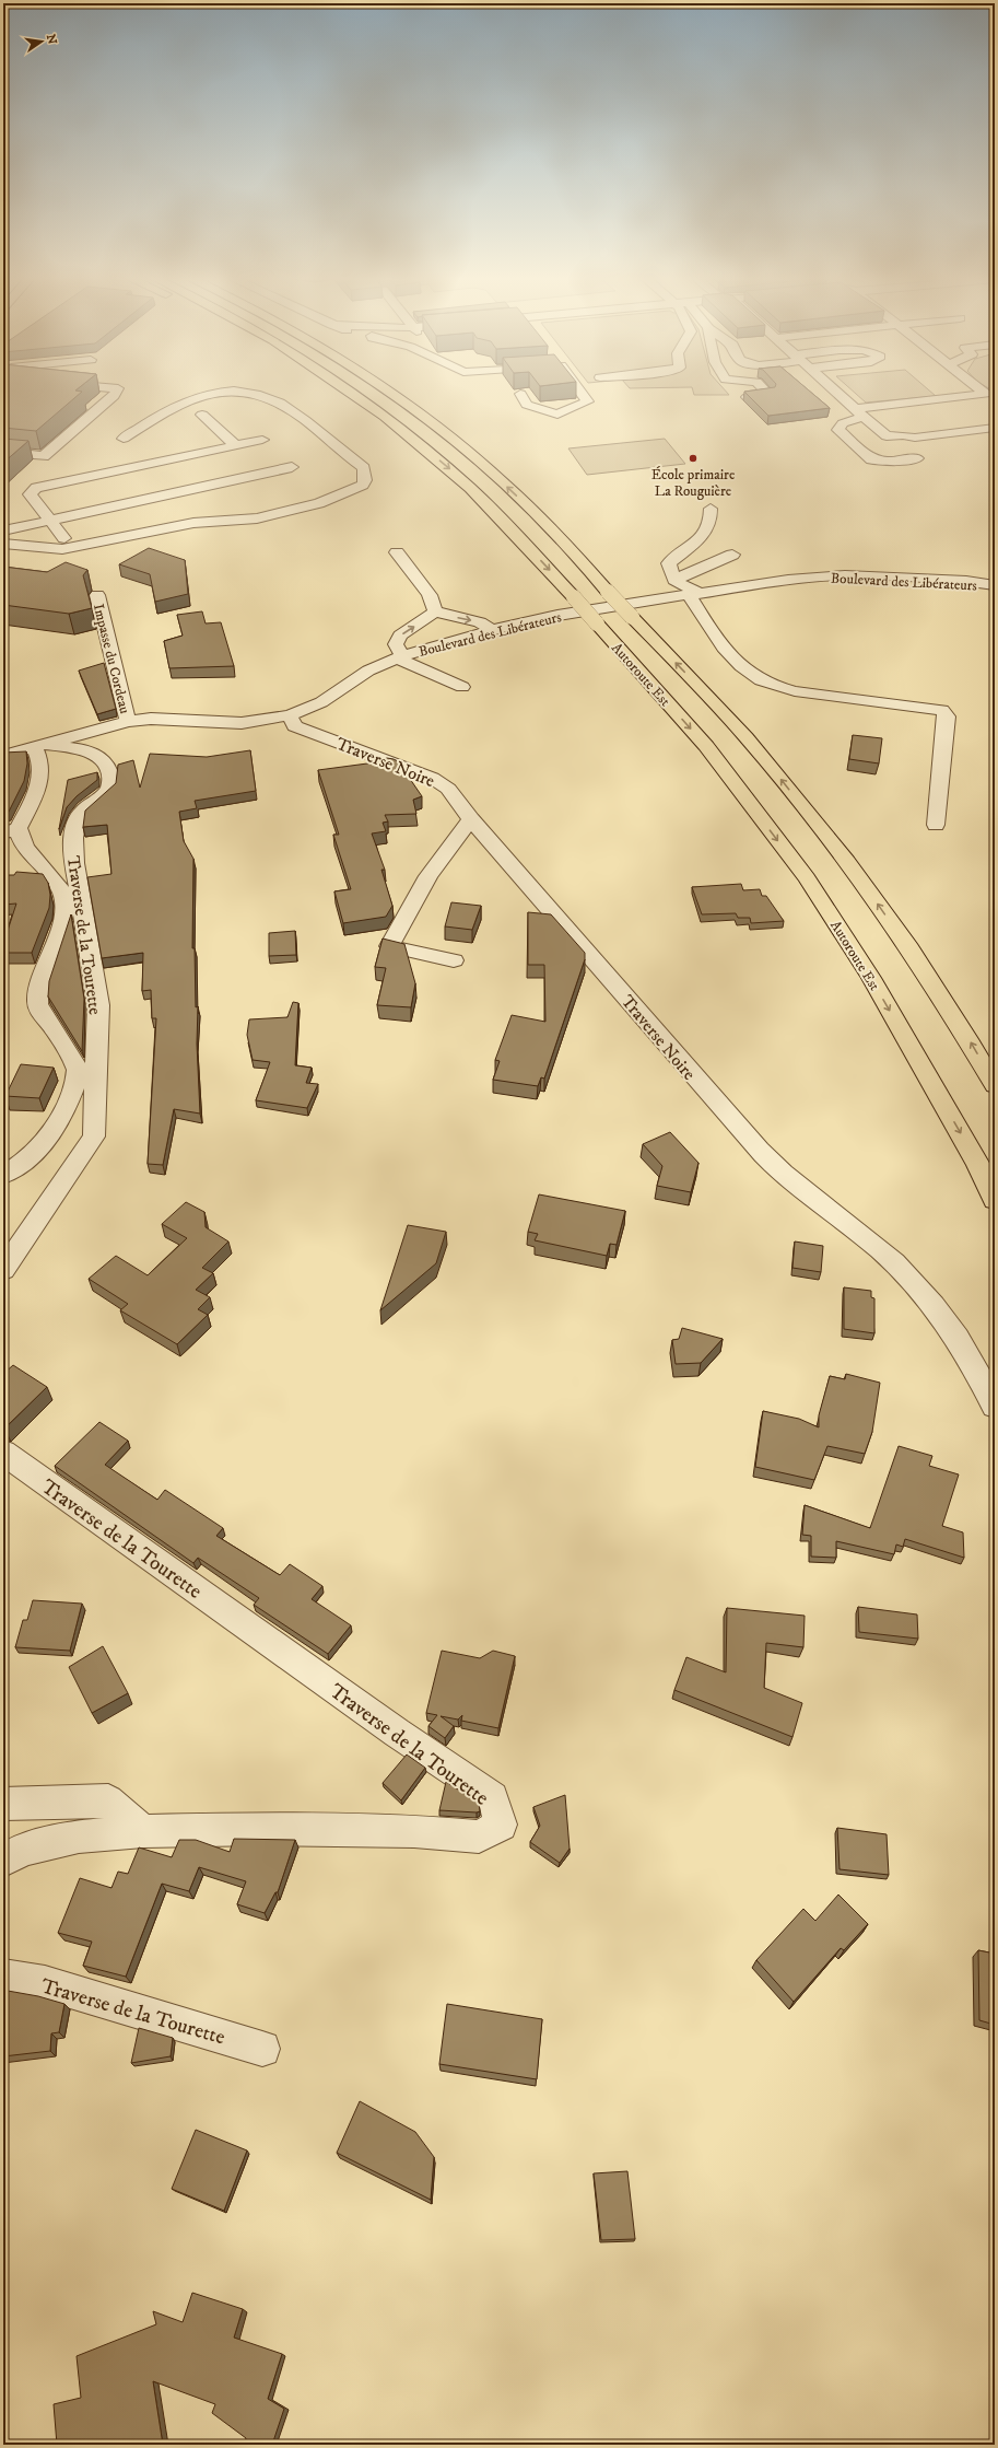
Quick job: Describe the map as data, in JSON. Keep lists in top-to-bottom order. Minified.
{"streets":{"main road":["Autoroute Est"],"street":["Boulevard des Libérateurs","Impasse du Cordeau","Traverse Noire","Traverse de la Tourette"]},"crossings":[["Boulevard des Libérateurs","Impasse du Cordeau"],["Boulevard des Libérateurs","Traverse Noire"],["Boulevard des Libérateurs","Traverse de la Tourette"]],"places":["École primaire La Rouguière"],"north":"right"}
